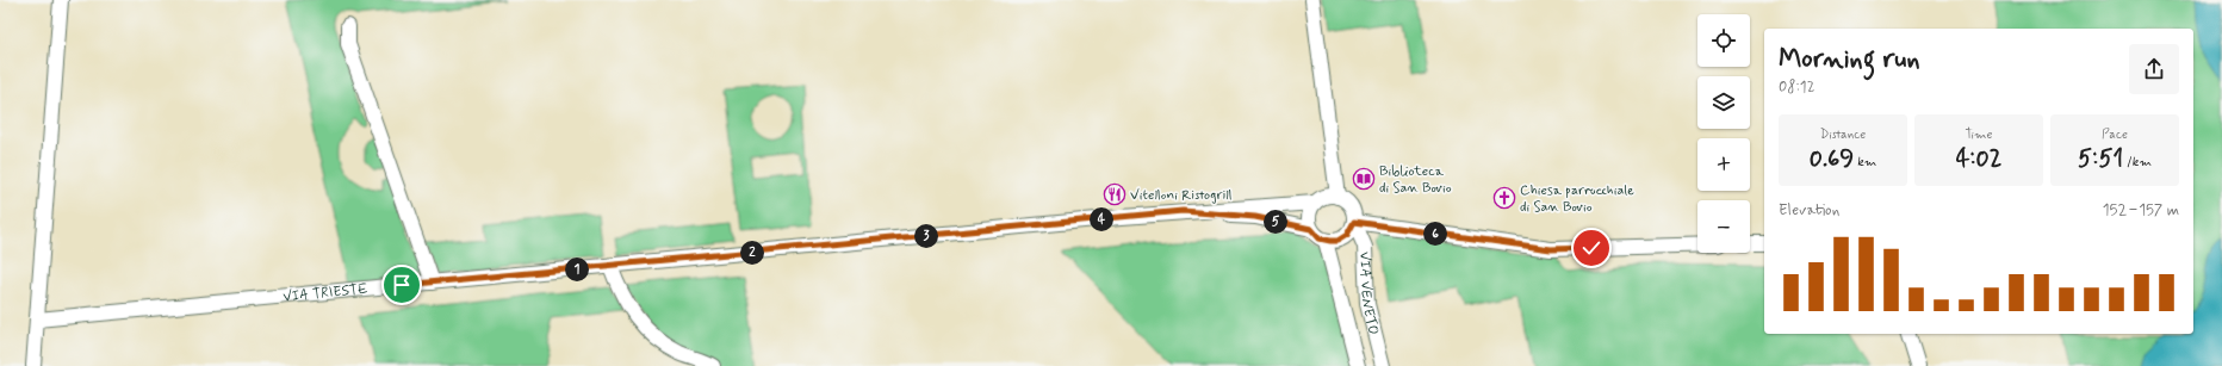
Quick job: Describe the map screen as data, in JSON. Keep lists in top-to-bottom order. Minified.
{"streets":{"street":["VIA TRIESTE","VIA VENETO"]},"places":{"library":["Biblioteca di San Bovio"],"restaurant":["Vitelloni Ristogrill"],"church":["Chiesa parrocchiale di San Bovio"]},"page":{"map_buttons":["+","−"],"heading":["Morning run","08:12"],"stats":[["Distance","0.69 km"],["Time","4:02"],["Pace","5:51 /km"]],"chart":["Elevation","152–157 m"],"pins":["4","5","6","3","2","1"]}}
